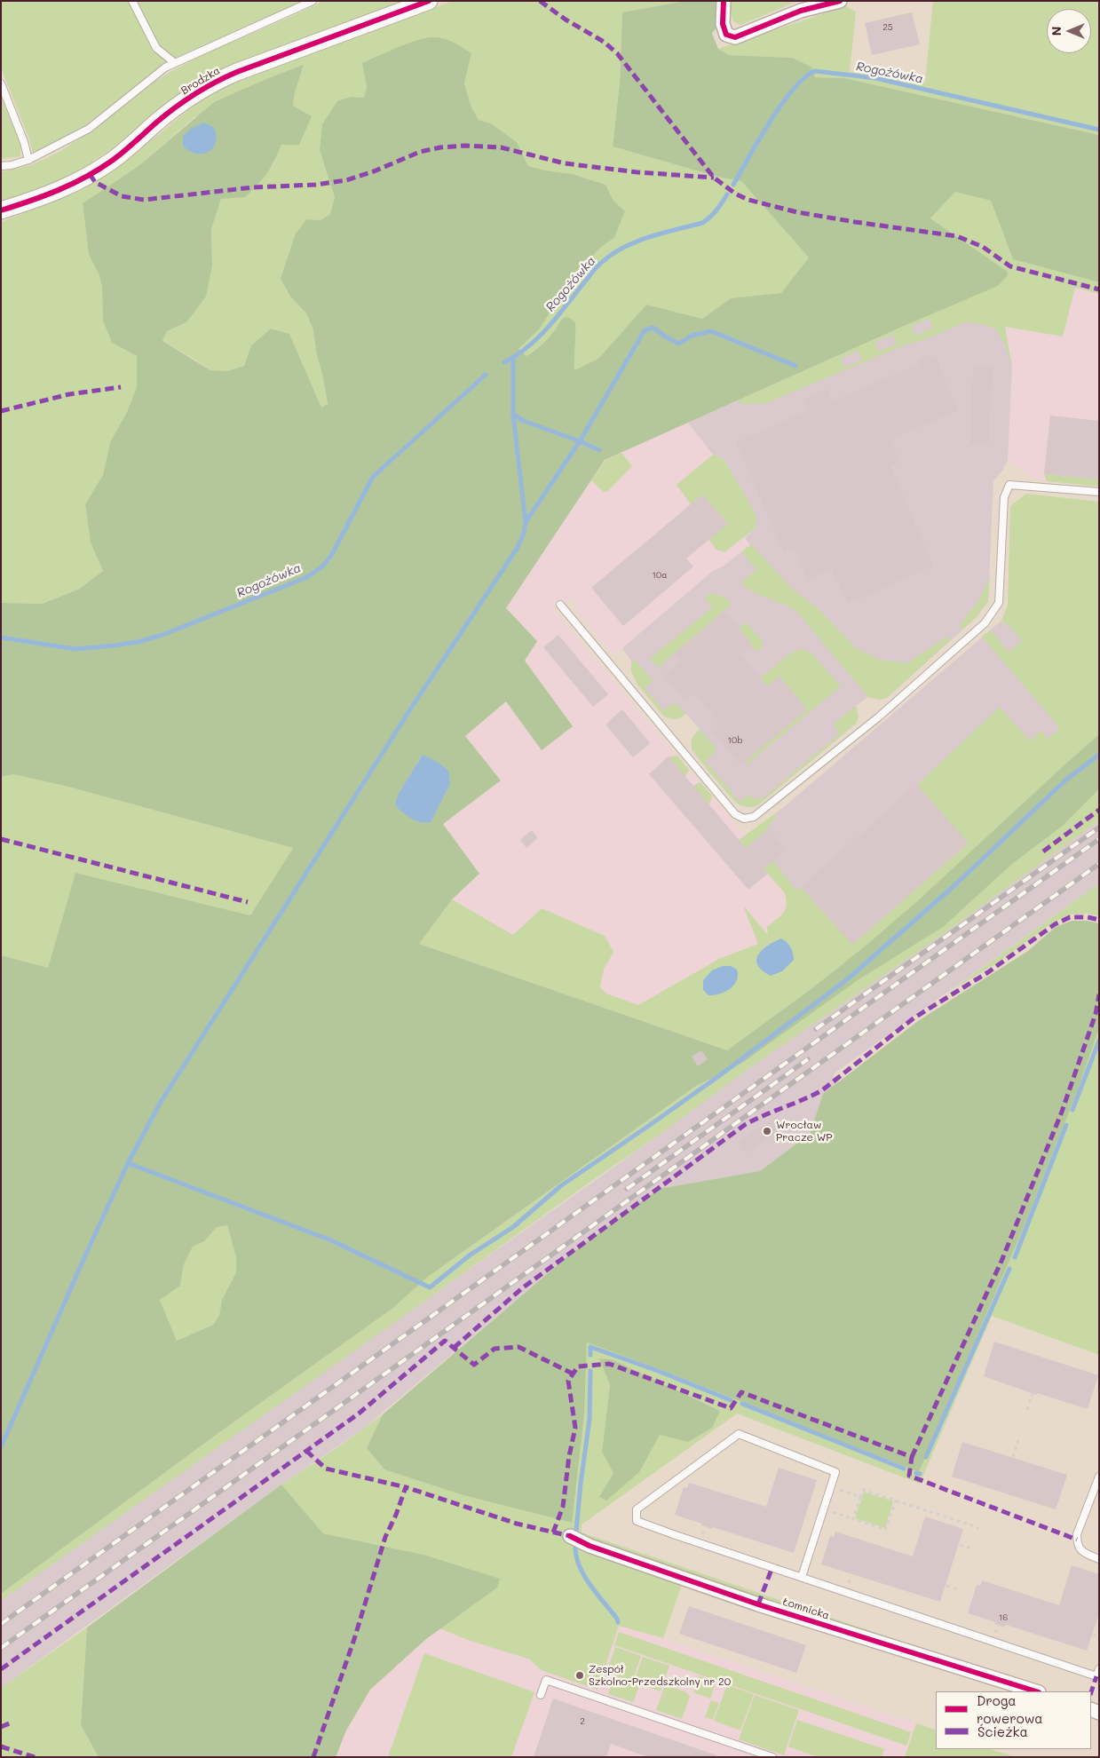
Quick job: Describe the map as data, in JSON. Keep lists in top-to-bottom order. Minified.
{"streets":{"street":["Brodzka","Łomnicka"]},"water":["Rogożówka"],"places":["Wrocław Pracze WP","Zespół Szkolno-Przedszkolny nr 20"],"house_numbers":["25","10a","10b","16","2"],"legend":["Droga rowerowa","Ścieżka"],"north":"left"}
